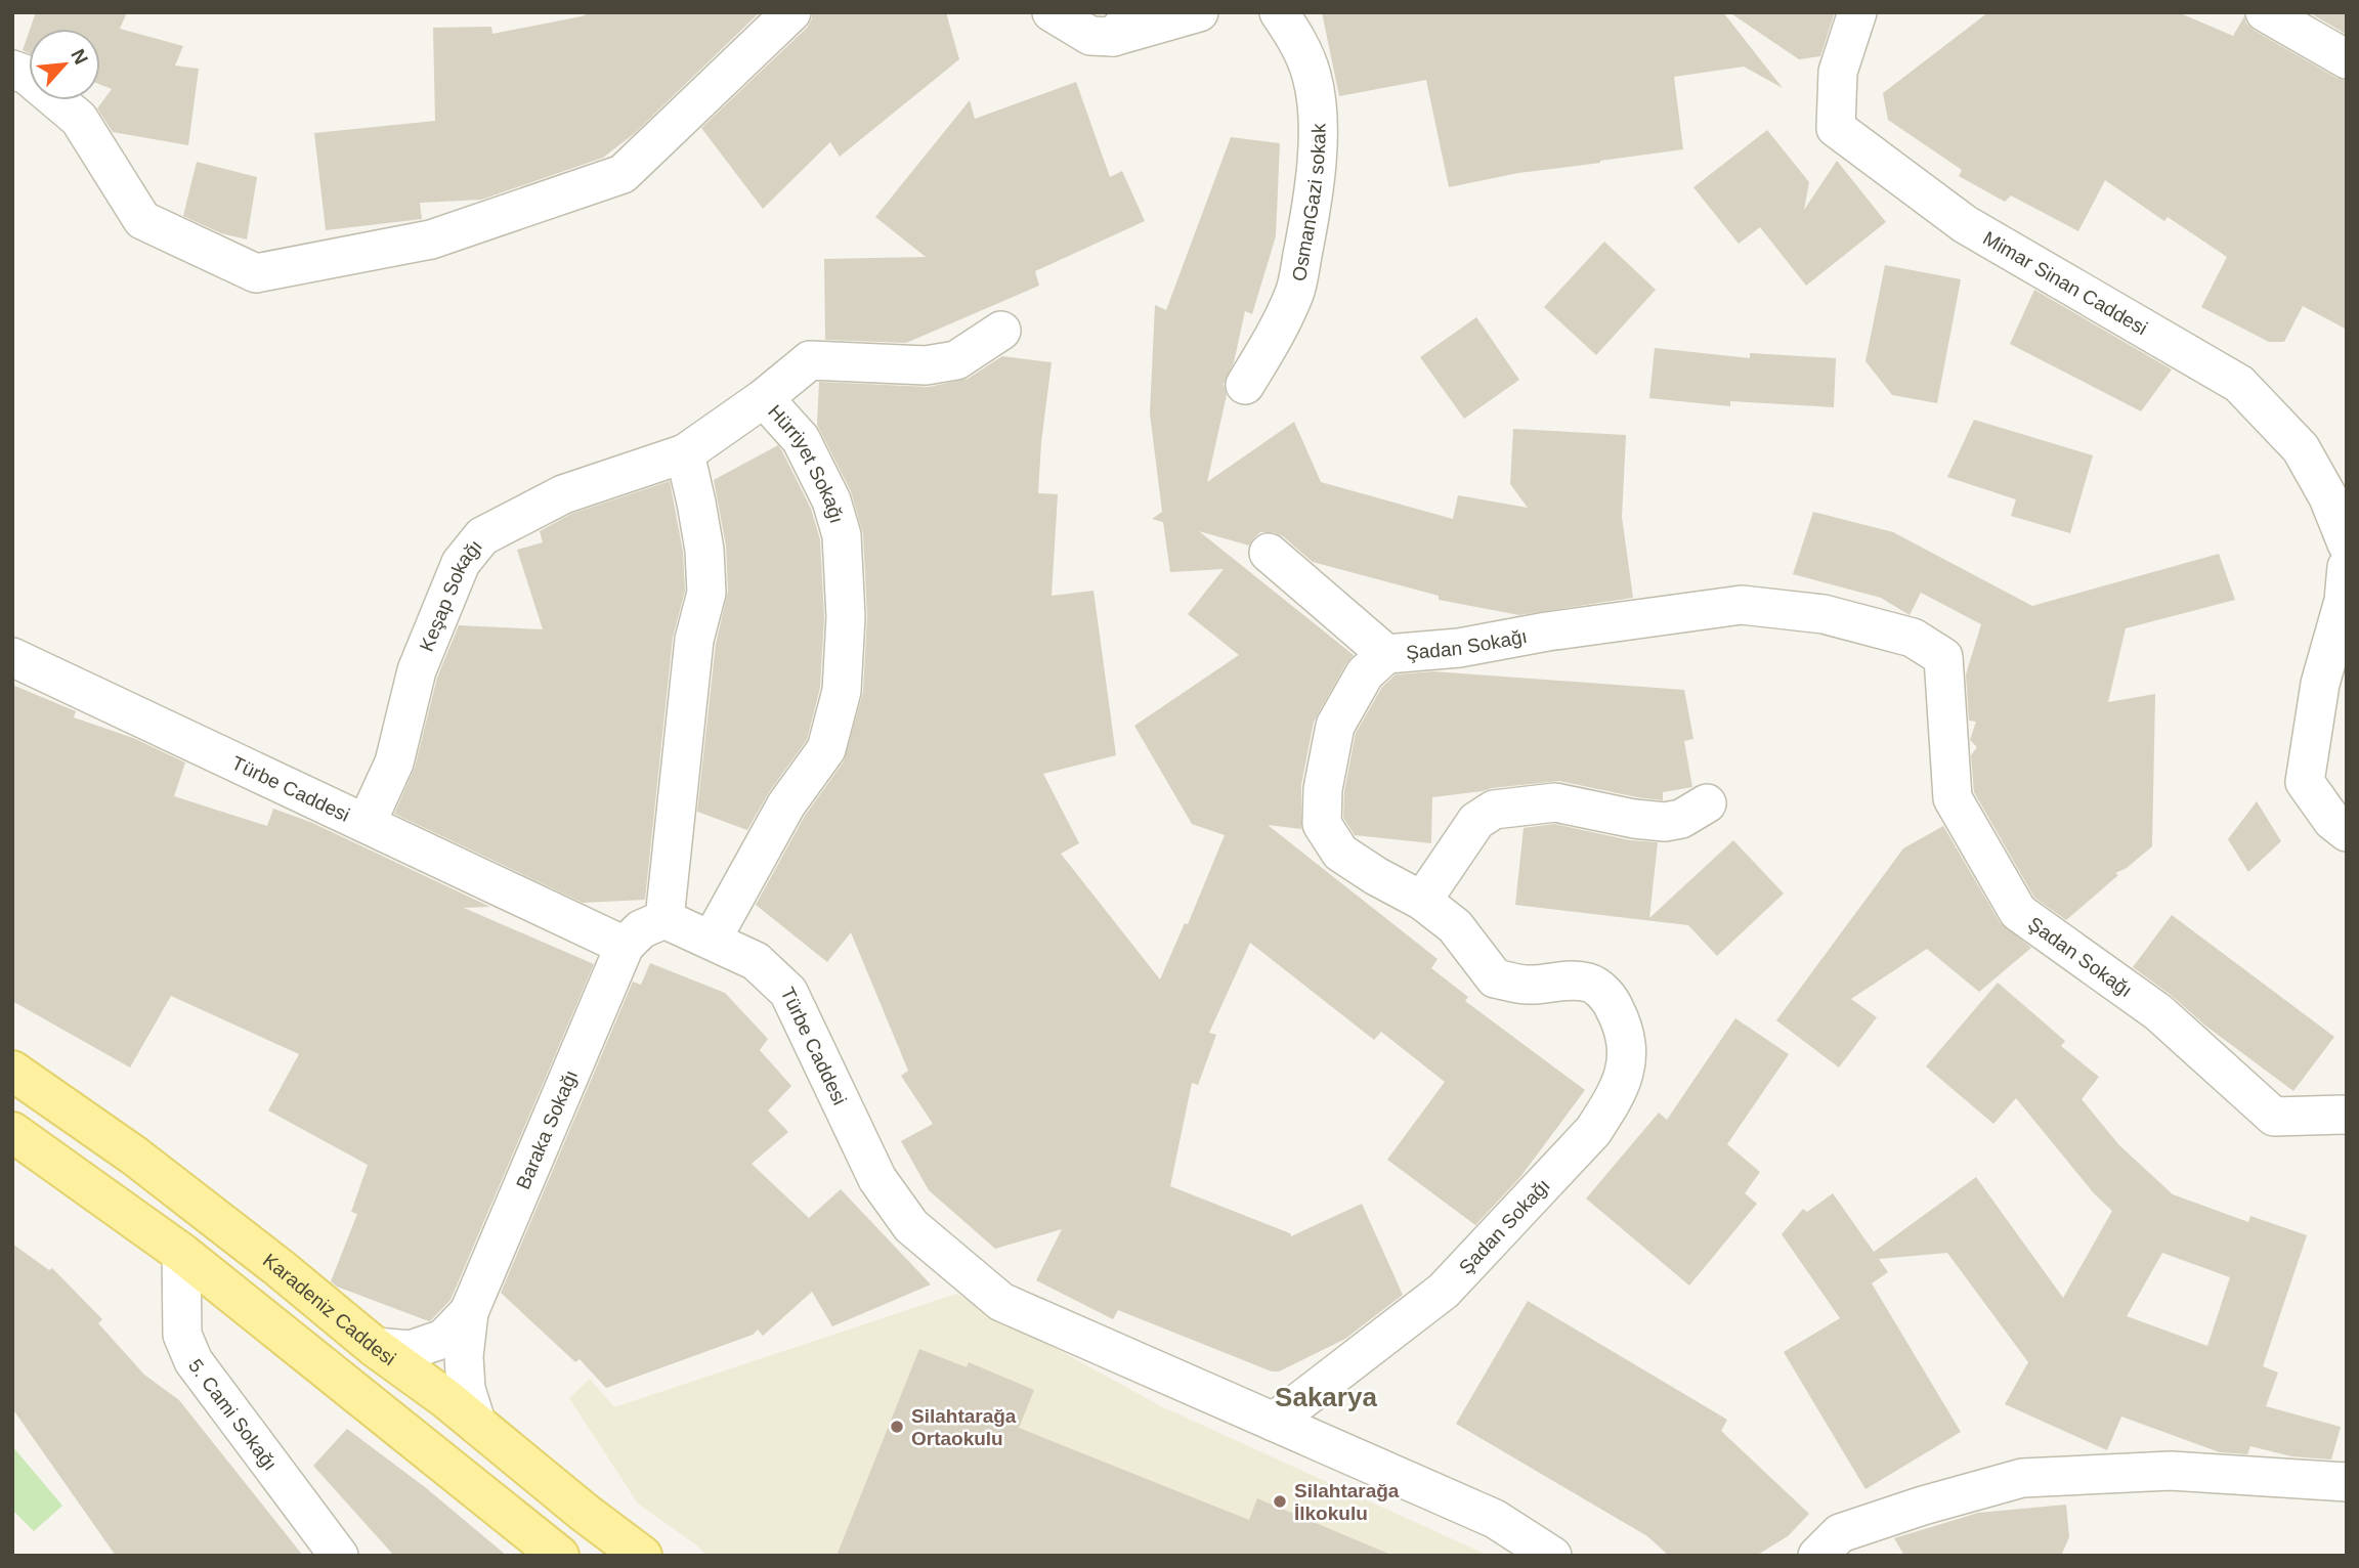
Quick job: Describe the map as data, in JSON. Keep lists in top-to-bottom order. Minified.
{"streets":{"main road":["Karadeniz Caddesi"],"street":["OsmanGazi sokak","Mimar Sinan Caddesi","Hürriyet Sokağı","Keşap Sokağı","Şadan Sokağı","Türbe Caddesi","Baraka Sokağı","5. Cami Sokağı"]},"crossings":[["Hürriyet Sokağı","Keşap Sokağı"],["Hürriyet Sokağı","Türbe Caddesi"],["Keşap Sokağı","Türbe Caddesi"],["Şadan Sokağı","Türbe Caddesi"],["Türbe Caddesi","Baraka Sokağı"],["Baraka Sokağı","Karadeniz Caddesi"]],"districts":["Sakarya"],"places":["Silahtarağa Ortaokulu","Silahtarağa İlkokulu"],"north":"top right"}
